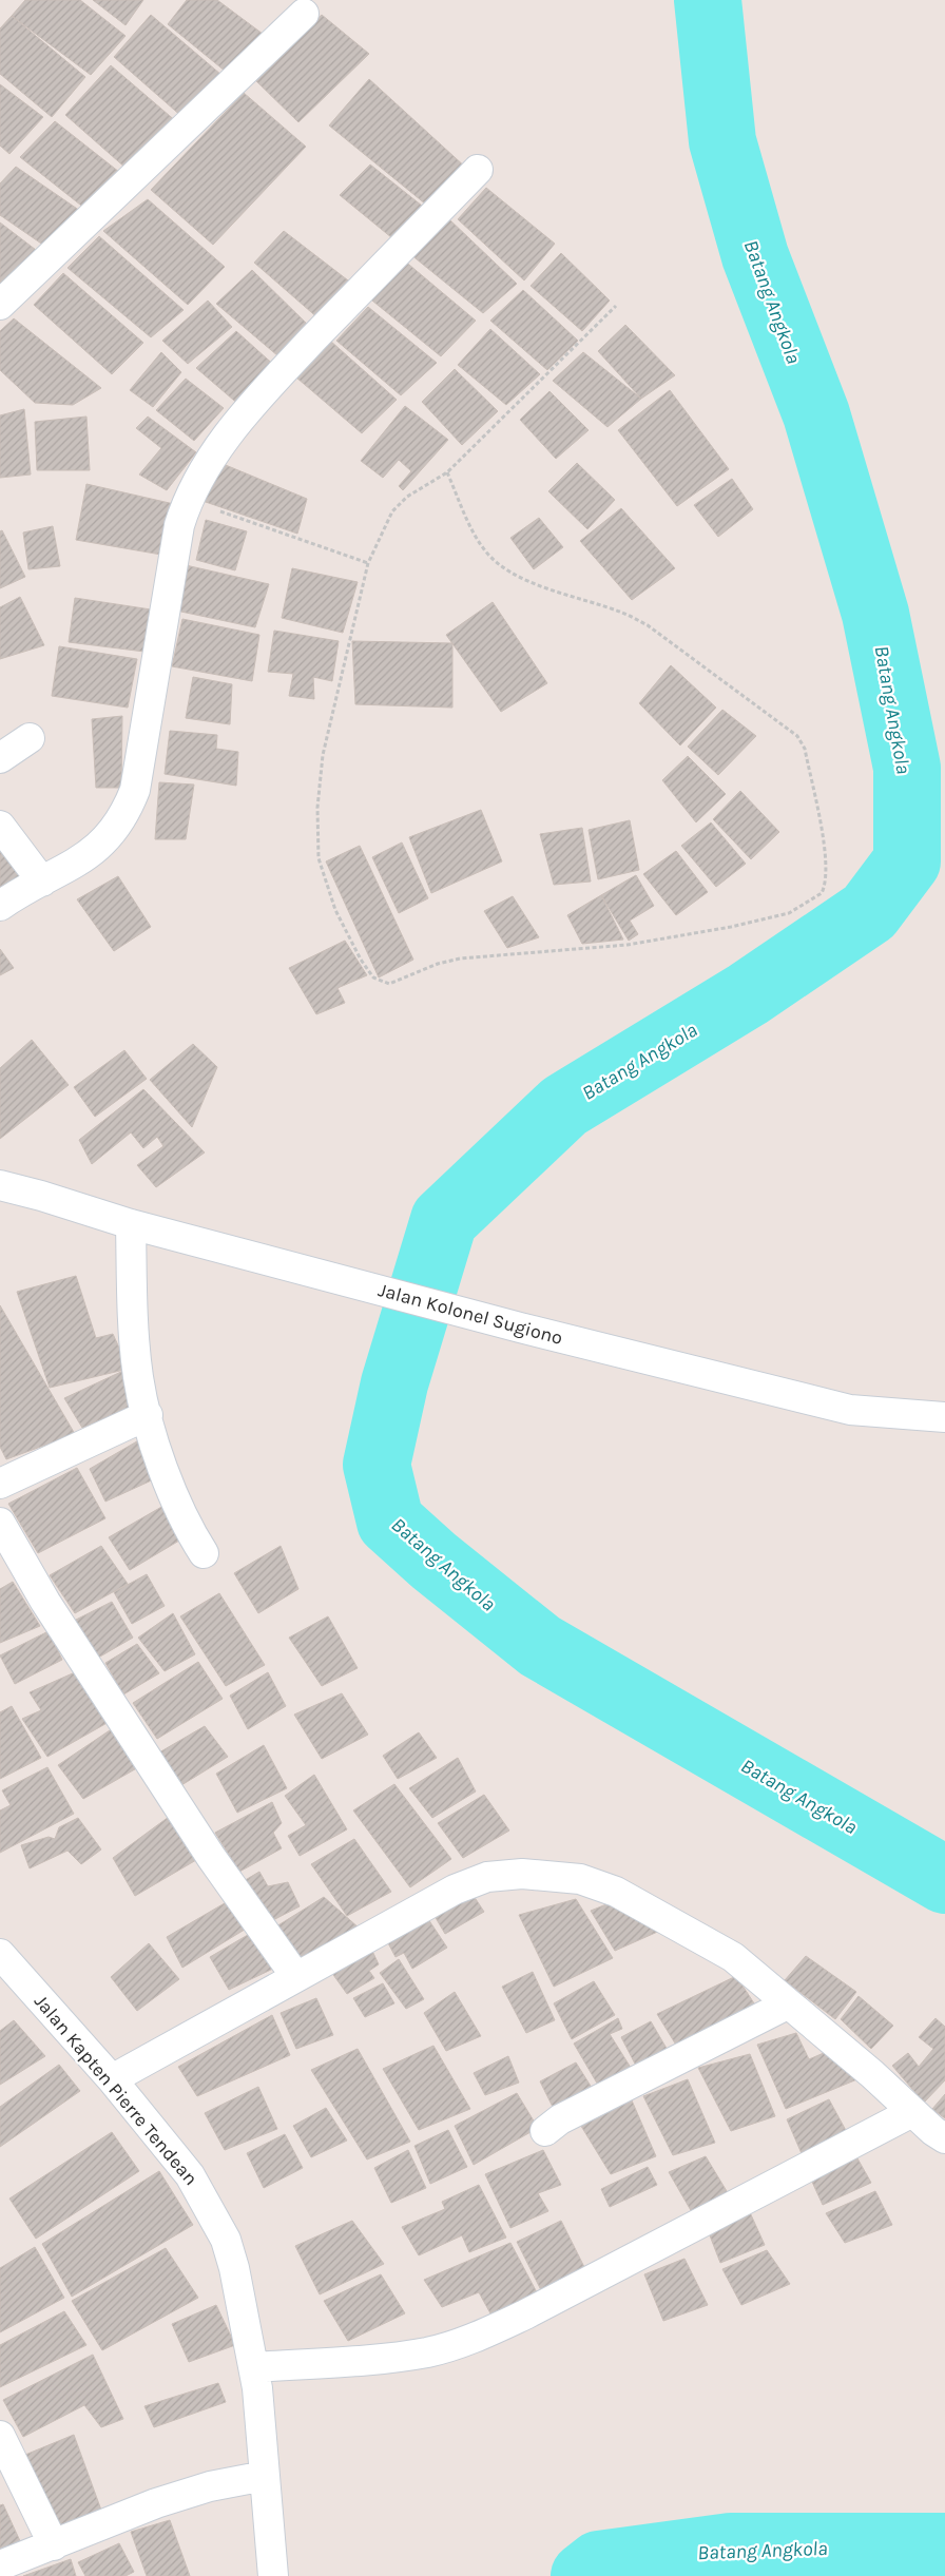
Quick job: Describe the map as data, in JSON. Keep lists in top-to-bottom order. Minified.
{"streets":{"street":["Jalan Kolonel Sugiono","Jalan Kapten Pierre Tendean"]},"water":["Batang Angkola"]}
